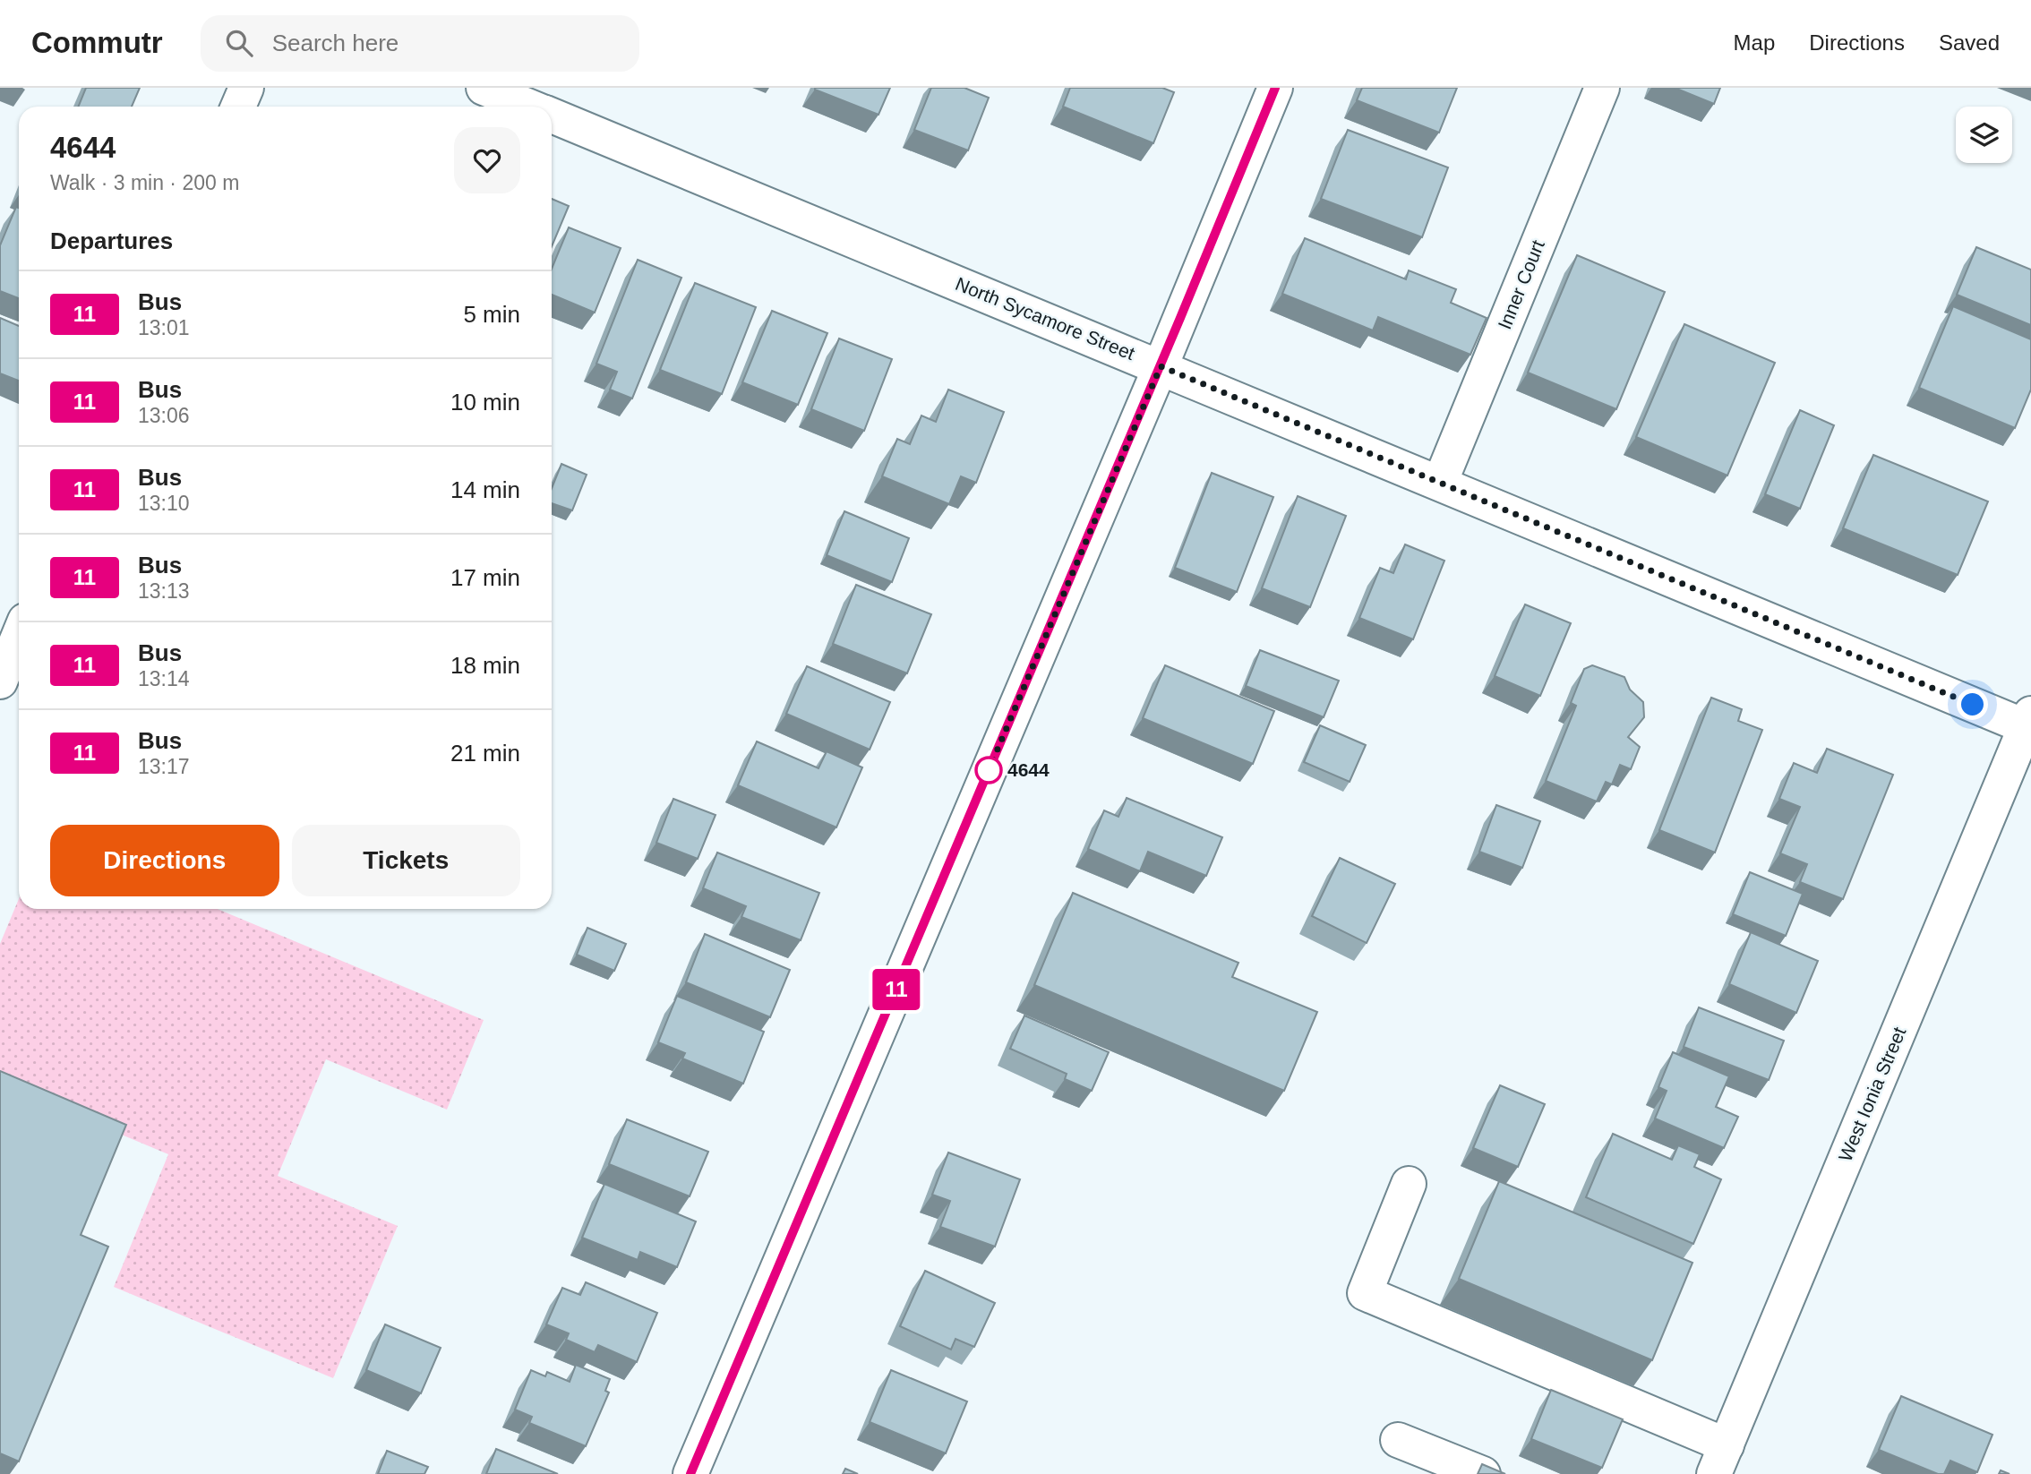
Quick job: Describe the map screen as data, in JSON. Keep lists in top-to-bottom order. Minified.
{"streets":{"street":["Inner Court","North Sycamore Street","West Ionia Street"]},"crossings":[["Inner Court","North Sycamore Street"],["North Sycamore Street","West Ionia Street"]],"places":["4644"],"lines":["bus line 11"],"page":{"header":"Commutr","search":"Search here","nav":["Map","Directions","Saved"],"on_map":"11","heading":[["4644","Walk · 3 min · 200 m"],"Departures"],"list":[{"mark":"11","name":"Bus","note":"13:01","value":"5 min"},{"mark":"11","name":"Bus","note":"13:06","value":"10 min"},{"mark":"11","name":"Bus","note":"13:10","value":"14 min"},{"mark":"11","name":"Bus","note":"13:13","value":"17 min"},{"mark":"11","name":"Bus","note":"13:14","value":"18 min"},{"mark":"11","name":"Bus","note":"13:17","value":"21 min"}],"buttons":["Directions","Tickets"]}}
